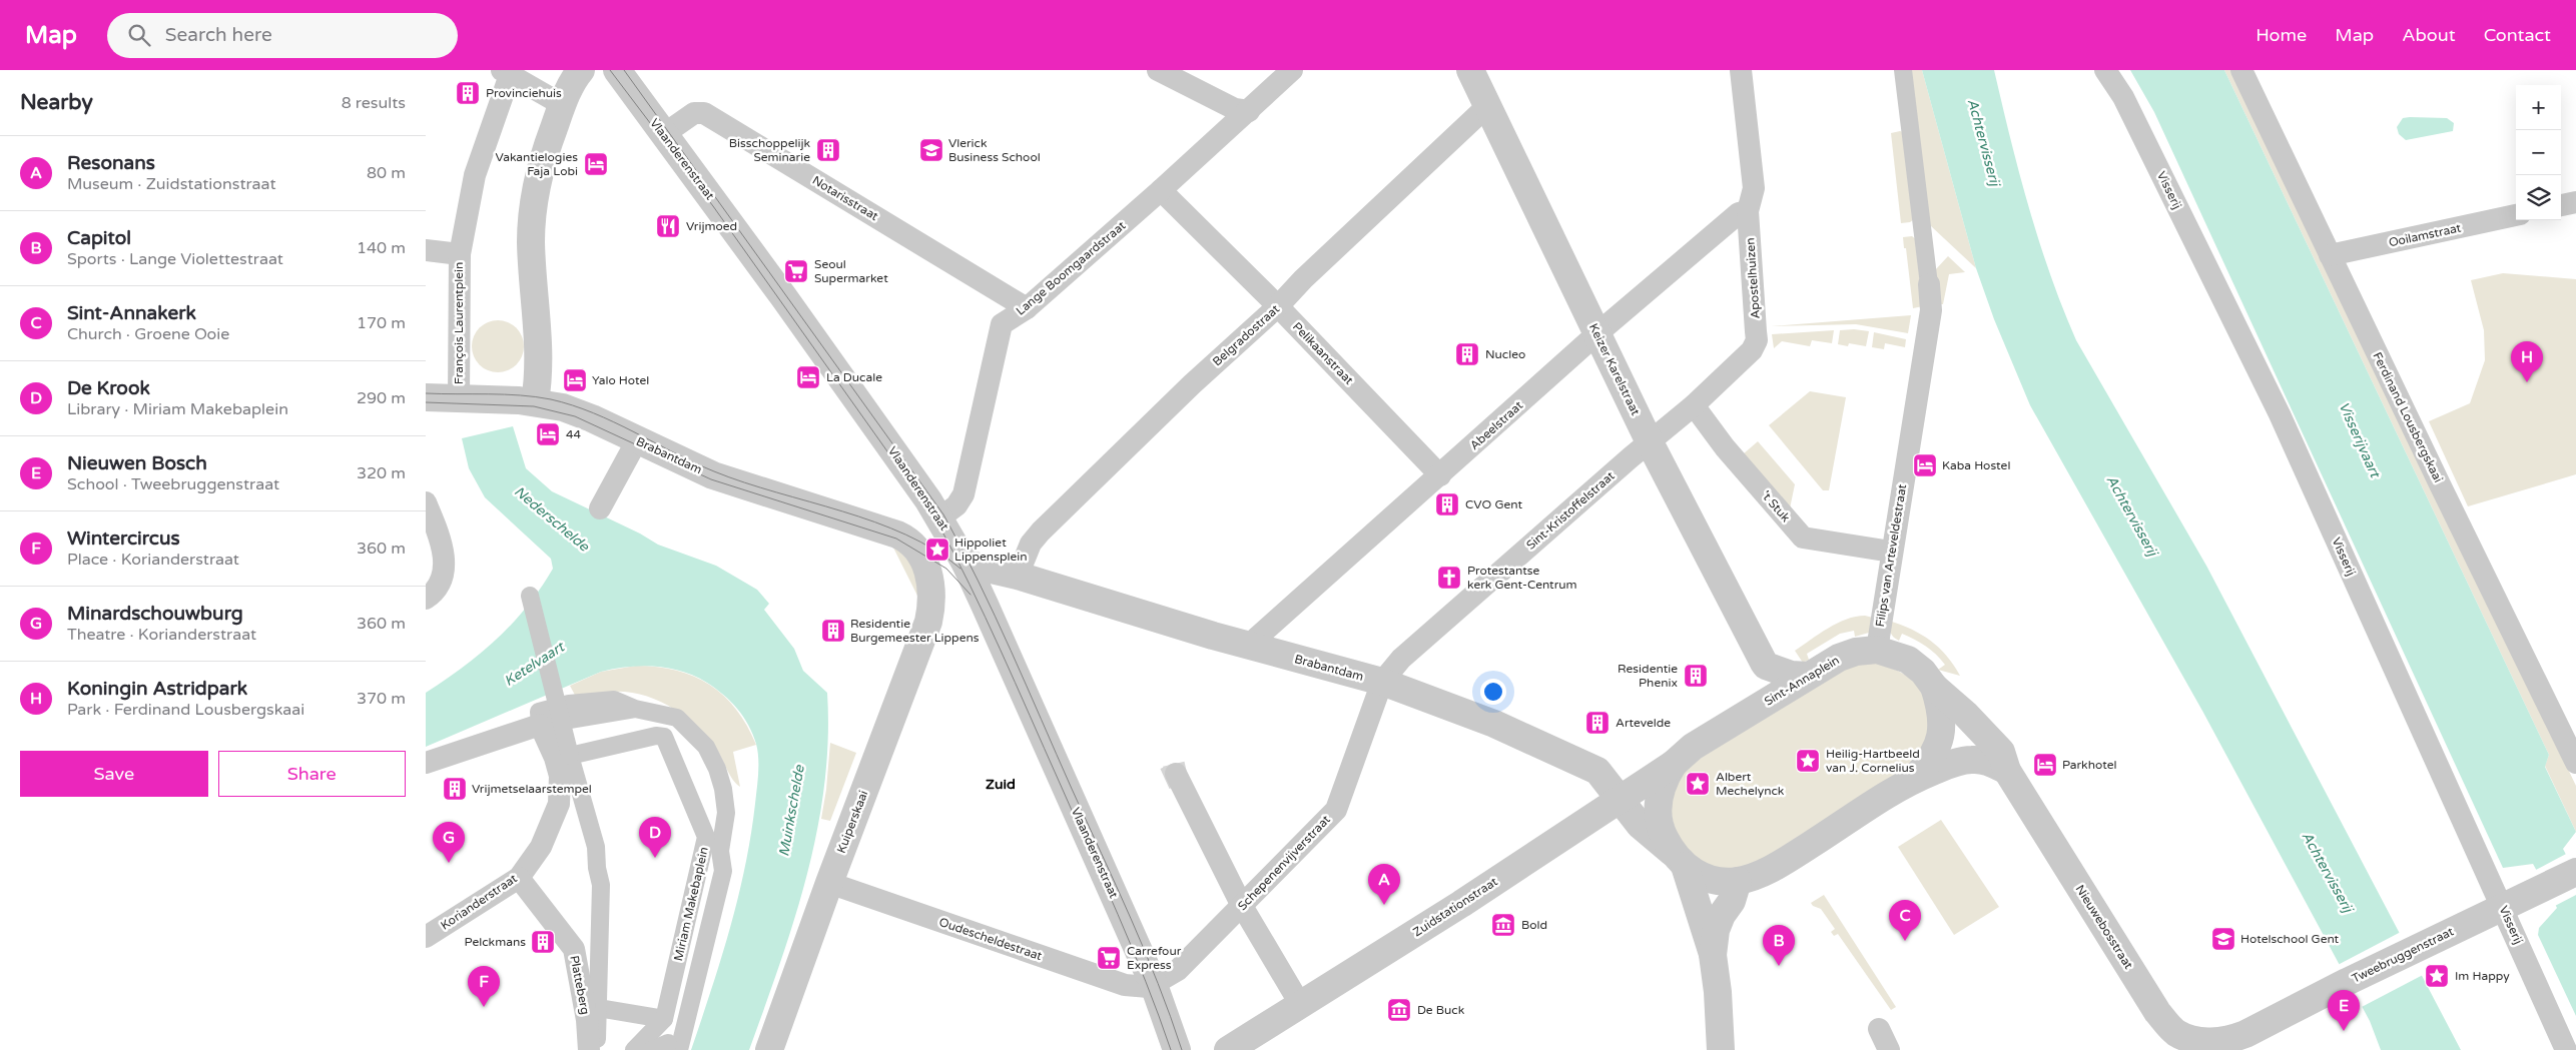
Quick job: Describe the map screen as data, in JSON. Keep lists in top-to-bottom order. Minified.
{"streets":{"street":["Vlaanderenstraat","Visserij","Notarisstraat","Ooilamstraat","Lange Boomgaardstraat","Apostelhuizen","François Laurentplein","Belgradostraat","Pelikaanstraat","Keizer Karelstraat","Ferdinand Lousbergskaai","Abeelstraat","Brabantdam","'t Stuk","Sint-Kristoffelstraat","Filips van Arteveldestraat","Sint-Annaplein","Kuiperskaai","Schepenenvijverstraat","Korianderstraat","Miriam Makebaplein","Zuidstationstraat","Nieuwebosstraat","Oudescheldestraat","Tweebruggenstraat","Platteberg"]},"crossings":[["Vlaanderenstraat","Notarisstraat"],["Vlaanderenstraat","Lange Boomgaardstraat"],["Vlaanderenstraat","Schepenenvijverstraat"],["Vlaanderenstraat","Oudescheldestraat"],["Visserij","Tweebruggenstraat"],["Notarisstraat","Lange Boomgaardstraat"],["Ooilamstraat","Ferdinand Lousbergskaai"],["Lange Boomgaardstraat","Pelikaanstraat"],["Apostelhuizen","Keizer Karelstraat"],["Apostelhuizen","Abeelstraat"],["Apostelhuizen","'t Stuk"],["Apostelhuizen","Sint-Kristoffelstraat"],["François Laurentplein","Brabantdam"],["Belgradostraat","Pelikaanstraat"],["Belgradostraat","Keizer Karelstraat"],["Belgradostraat","Brabantdam"],["Pelikaanstraat","Abeelstraat"],["Keizer Karelstraat","Abeelstraat"],["Keizer Karelstraat","Sint-Kristoffelstraat"],["Abeelstraat","Brabantdam"],["Brabantdam","Sint-Kristoffelstraat"],["Brabantdam","Sint-Annaplein"],["Brabantdam","Kuiperskaai"],["Brabantdam","Schepenenvijverstraat"],["Brabantdam","Zuidstationstraat"],["'t Stuk","Filips van Arteveldestraat"],["Sint-Kristoffelstraat","Schepenenvijverstraat"],["Filips van Arteveldestraat","Sint-Annaplein"],["Sint-Annaplein","Zuidstationstraat"],["Sint-Annaplein","Nieuwebosstraat"],["Kuiperskaai","Oudescheldestraat"],["Schepenenvijverstraat","Oudescheldestraat"],["Korianderstraat","Platteberg"],["Nieuwebosstraat","Tweebruggenstraat"]],"districts":["Zuid"],"water":["Achtervisserij","Visserijvaart","Nederschelde","Ketelvaart","Muinkschelde"],"places":{"building":["Provinciehuis","Bisschoppelijk Seminarie","Nucleo","CVO Gent","Residentie Burgemeester Lippens","Residentie Phenix","Artevelde","Vrijmetselaarstempel","Pelckmans"],"school or university":["Vlerick Business School","Hotelschool Gent"],"hotel":["Vakantielogies Faja Lobi","La Ducale","Yalo Hotel","44","Kaba Hostel","Parkhotel"],"restaurant":["Vrijmoed"],"supermarket":["Seoul Supermarket","Carrefour Express"],"place":["Hippoliet Lippensplein","Heilig-Hartbeeld van J. Cornelius","Albert Mechelynck","Im Happy"],"church":["Protestantse kerk Gent-Centrum"],"museum":["Bold","De Buck"]},"page":{"header":"Map","search":"Search here","nav":["Home","Map","About","Contact"],"heading":["Nearby","8 results"],"map_buttons":["+","−"],"list":[{"mark":"A","name":"Resonans","note":"Museum · Zuidstationstraat","value":"80 m"},{"mark":"B","name":"Capitol","note":"Sports · Lange Violettestraat","value":"140 m"},{"mark":"C","name":"Sint-Annakerk","note":"Church · Groene Ooie","value":"170 m"},{"mark":"D","name":"De Krook","note":"Library · Miriam Makebaplein","value":"290 m"},{"mark":"E","name":"Nieuwen Bosch","note":"School · Tweebruggenstraat","value":"320 m"},{"mark":"F","name":"Wintercircus","note":"Place · Korianderstraat","value":"360 m"},{"mark":"G","name":"Minardschouwburg","note":"Theatre · Korianderstraat","value":"360 m"},{"mark":"H","name":"Koningin Astridpark","note":"Park · Ferdinand Lousbergskaai","value":"370 m"}],"pins":["H","D","G","A","C","B","F","E"],"buttons":["Save","Share"]}}
